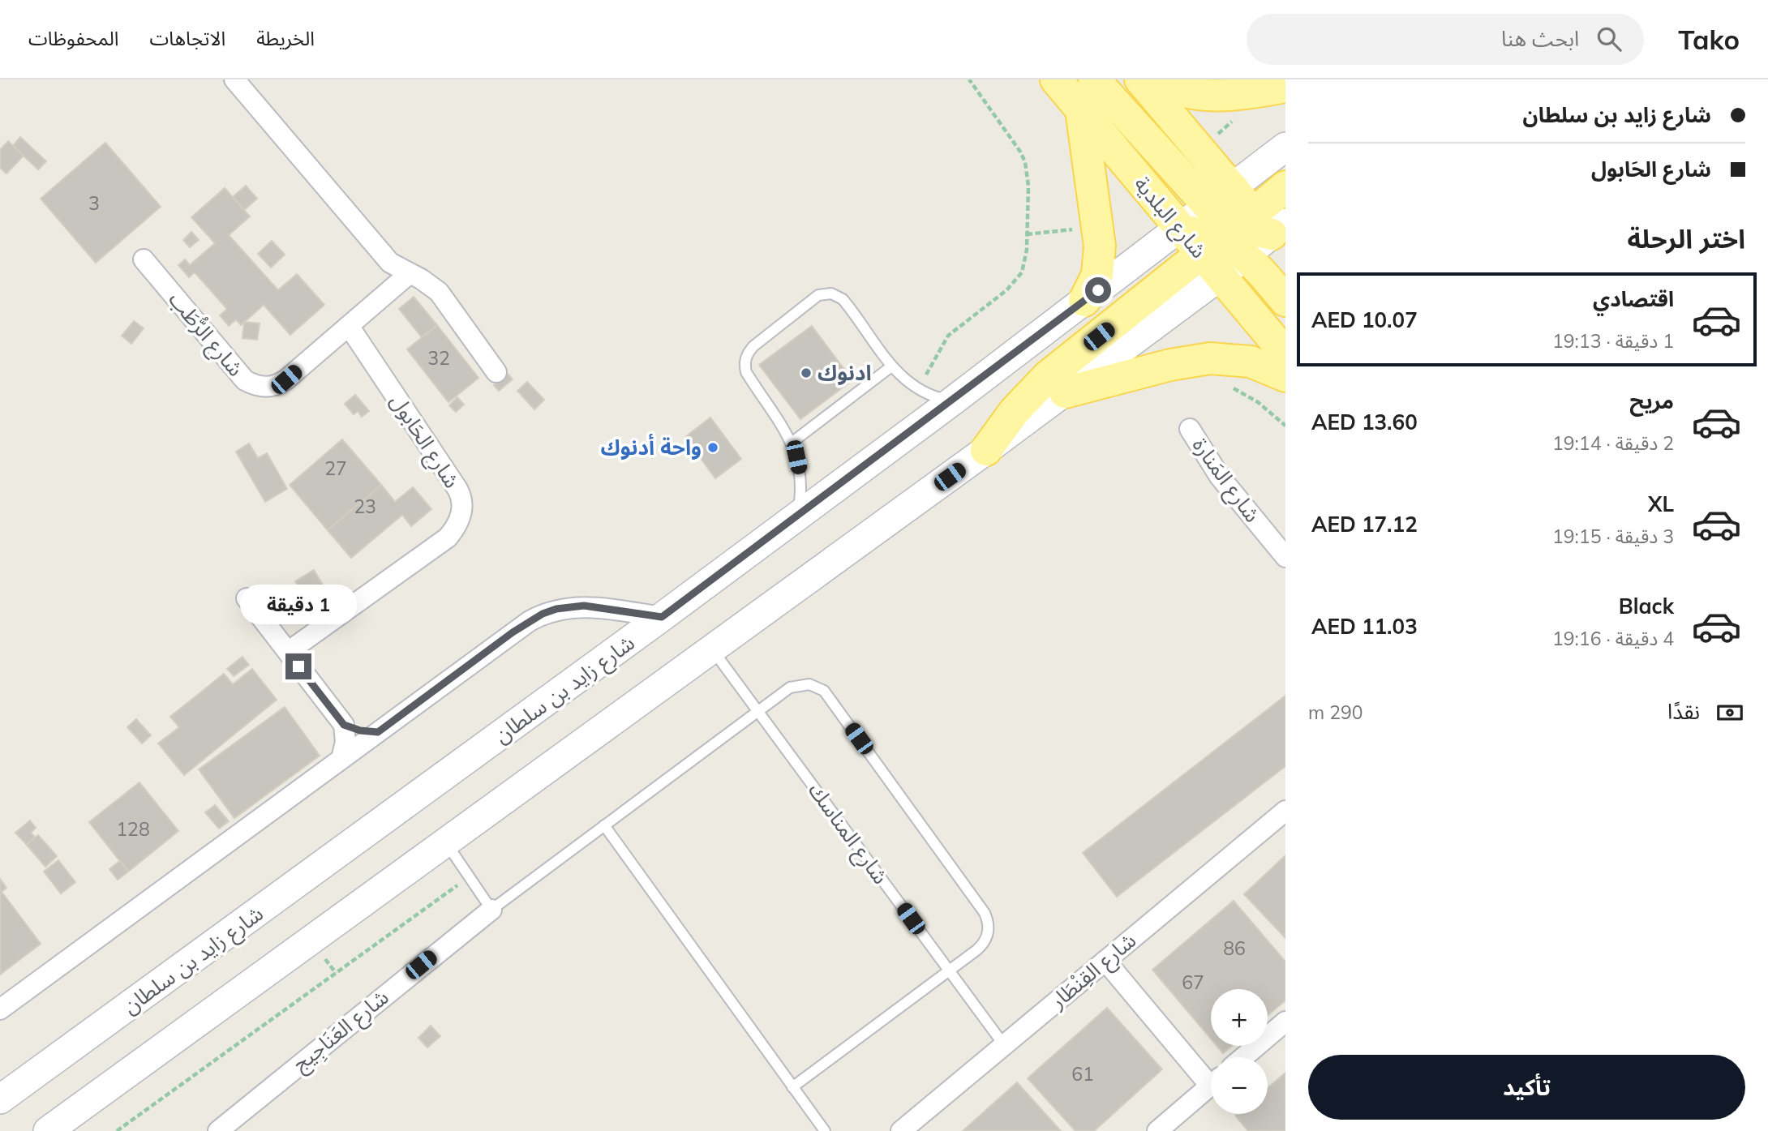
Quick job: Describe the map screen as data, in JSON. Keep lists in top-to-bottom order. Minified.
{"streets":{"main road":["شارع البلدية","شارع زايد بن سلطان"],"street":["شارع الرُّطَب","شارع الحَابول","شارع المَنارة","شارع القِنْطَار","شارع العَنَاجِيج"],"lane":["شارع المناسك"]},"crossings":[["شارع البلدية","شارع زايد بن سلطان"],["شارع الرُّطَب","شارع الحَابول"],["شارع المناسك","شارع القِنْطَار"],["شارع المناسك","شارع العَنَاجِيج"]],"places":["ادنوك","واحة أدنوك"],"house_numbers":["3","32","27","23","128","86","67","61"],"page":{"header":"Tako","search":"ابحث هنا","nav":["الخريطة","الاتجاهات","المحفوظات"],"banner":["شارع زايد بن سلطان","شارع الحَابول"],"heading":"اختر الرحلة","list":[{"name":"اقتصادي","note":"1 دقيقة · 19:13","value":"AED 10.07"},{"name":"مريح","note":"2 دقيقة · 19:14","value":"AED 13.60"},{"name":"XL","note":"3 دقيقة · 19:15","value":"AED 17.12"},{"name":"Black","note":"4 دقيقة · 19:16","value":"AED 11.03"}],"bubble":"1 دقيقة","pay":["نقدًا","290 m"],"map_buttons":["+","−"],"buttons":"تأكيد"}}
